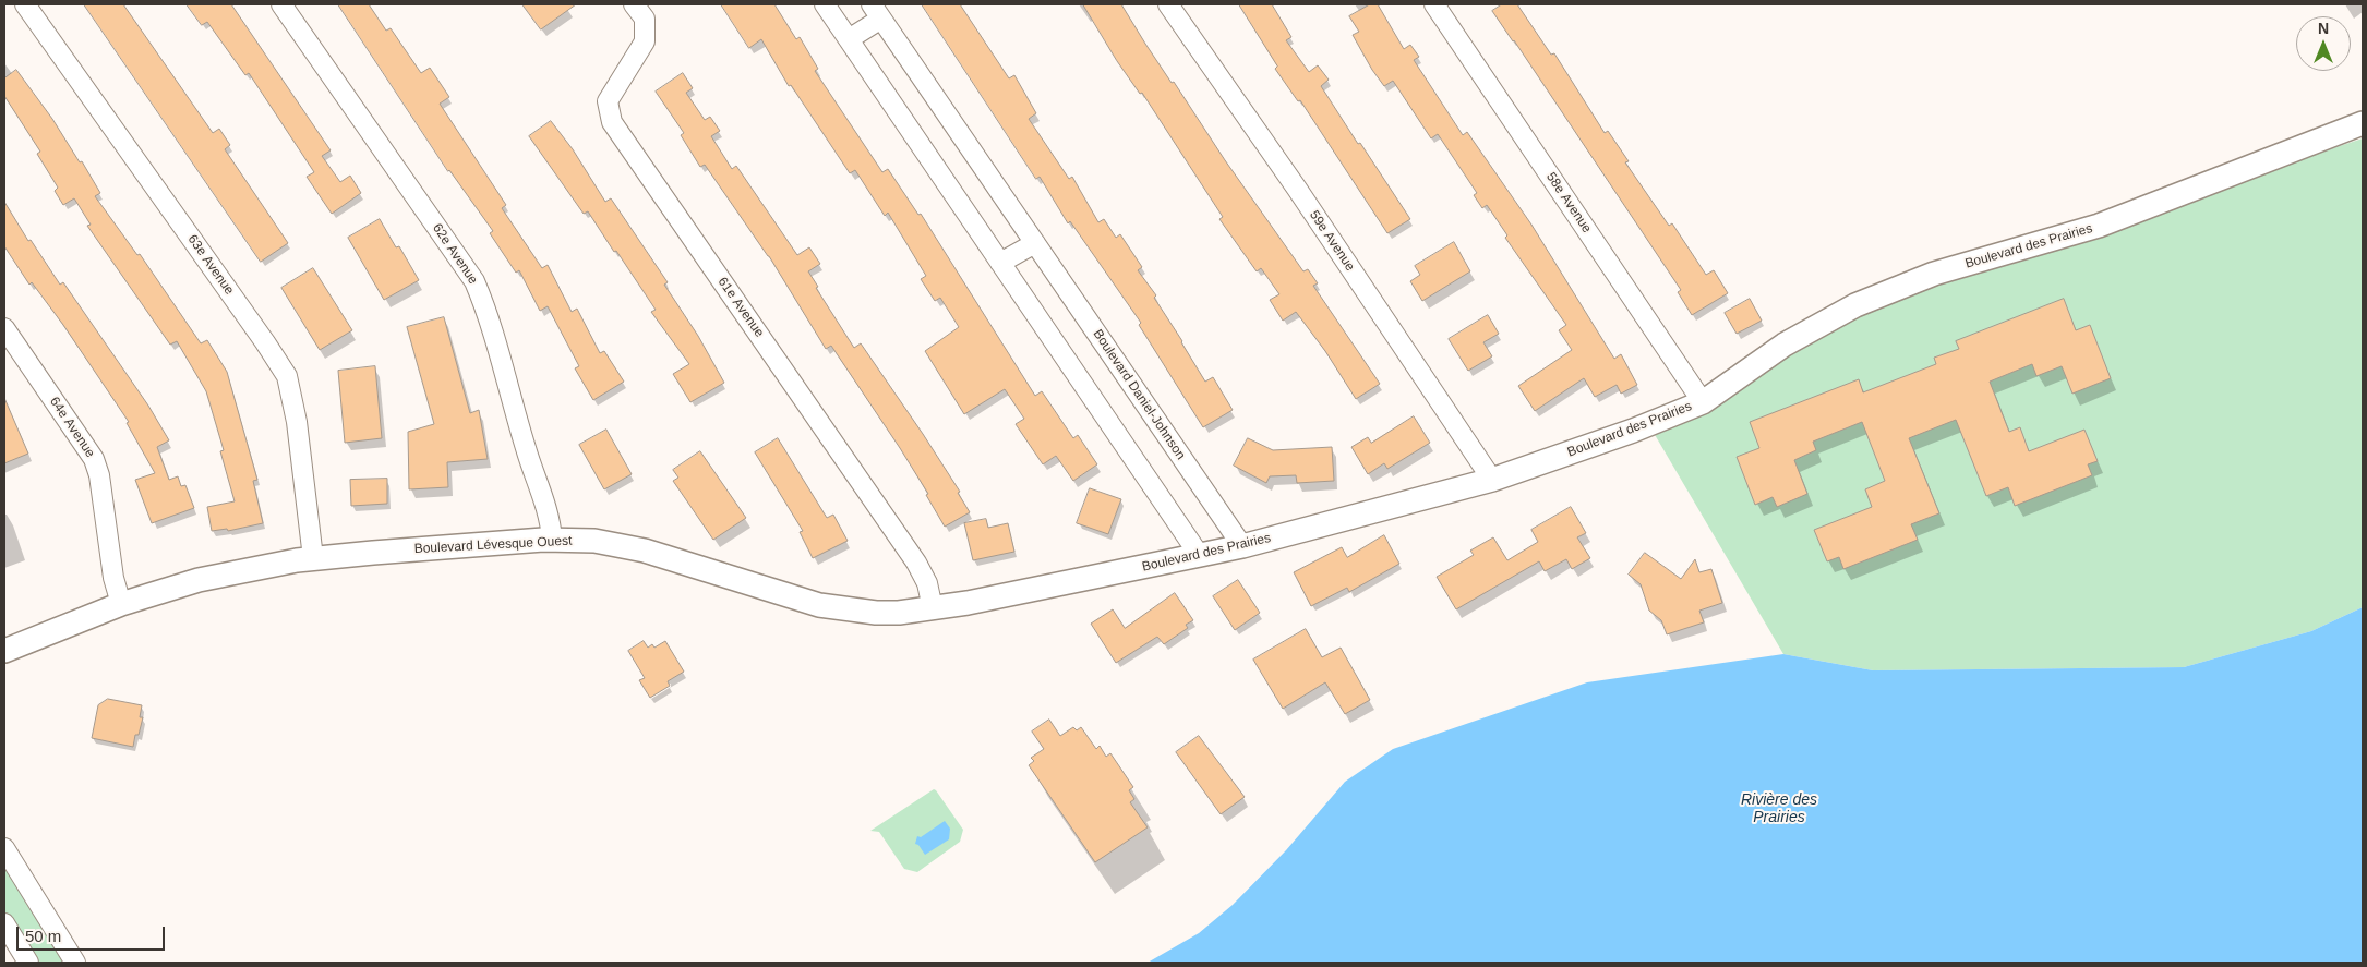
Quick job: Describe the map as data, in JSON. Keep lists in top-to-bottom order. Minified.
{"streets":{"street":["58e Avenue","59e Avenue","Boulevard des Prairies","62e Avenue","63e Avenue","61e Avenue","Boulevard Daniel-Johnson","64e Avenue","Boulevard Lévesque Ouest"]},"crossings":[["58e Avenue","Boulevard des Prairies"],["59e Avenue","Boulevard des Prairies"],["Boulevard des Prairies","Boulevard Daniel-Johnson"],["Boulevard des Prairies","Boulevard Lévesque Ouest"],["62e Avenue","Boulevard Lévesque Ouest"],["63e Avenue","Boulevard Lévesque Ouest"],["61e Avenue","Boulevard Lévesque Ouest"],["64e Avenue","Boulevard Lévesque Ouest"]],"water":["Rivière des Prairies"],"scale_bar":"50 m","north":"top"}
